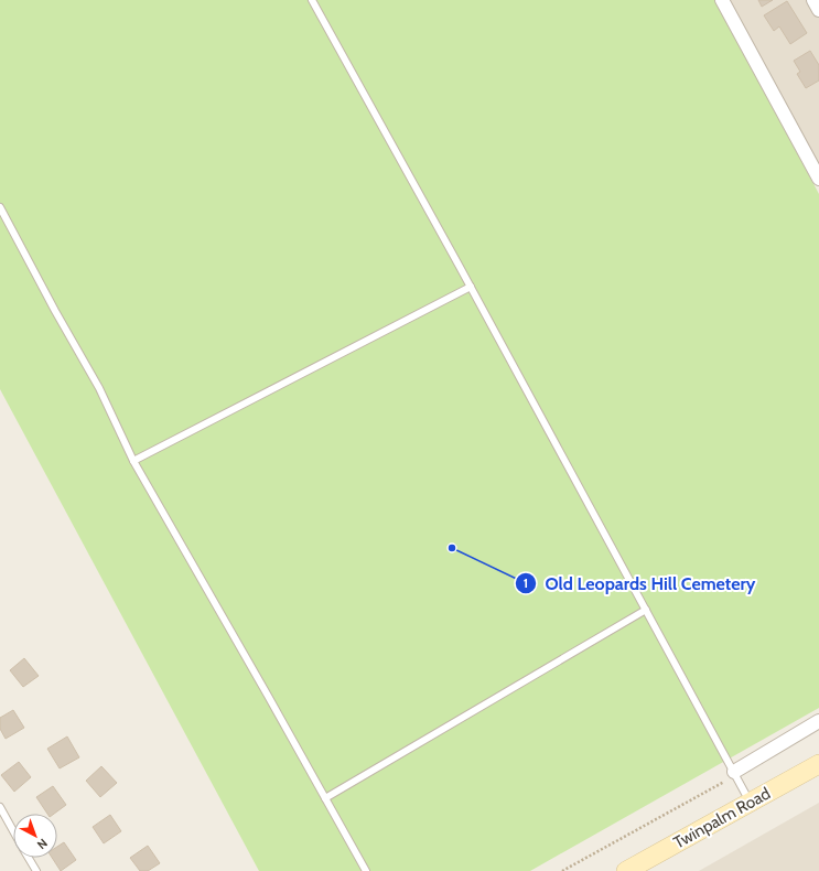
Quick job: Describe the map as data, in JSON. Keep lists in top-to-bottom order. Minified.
{"streets":{"main road":["Twinpalm Road"]},"places":["Old Leopards Hill Cemetery"],"north":"bottom right"}
